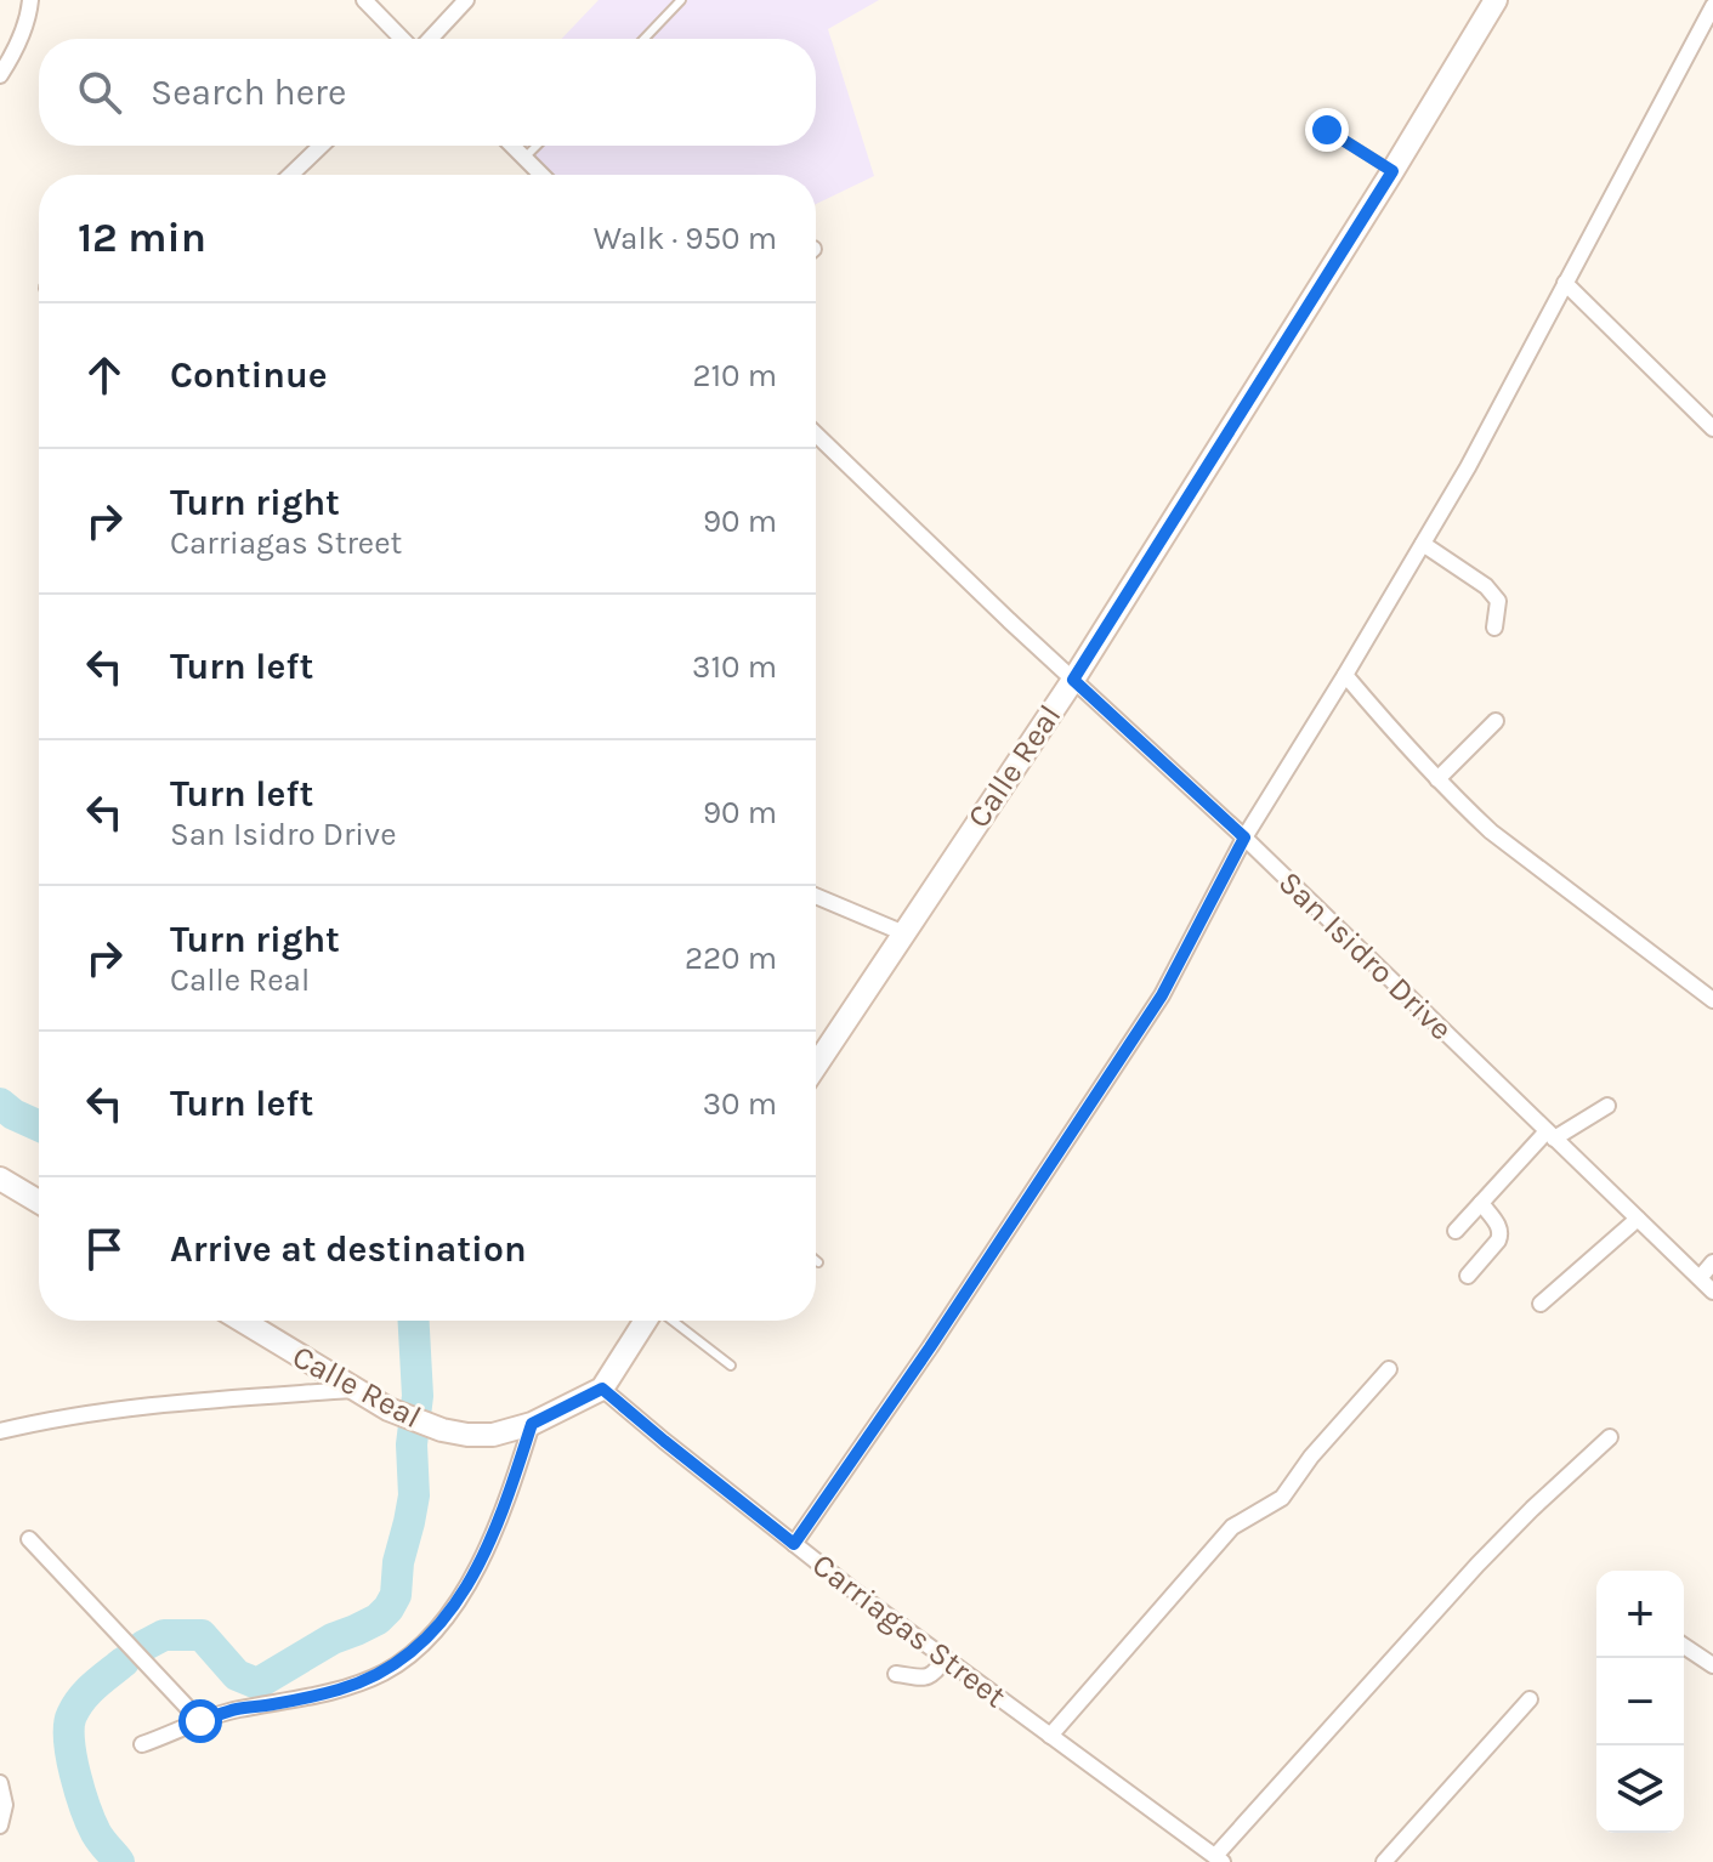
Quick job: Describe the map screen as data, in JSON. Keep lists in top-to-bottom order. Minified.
{"streets":{"street":["Calle Real","San Isidro Drive","Carriagas Street"]},"crossings":[["Calle Real","San Isidro Drive"],["Calle Real","Carriagas Street"]],"page":{"search":"Search here","heading":["12 min","Walk · 950 m"],"list":[["Continue","210 m"],["Turn right","Carriagas Street","90 m"],["Turn left","310 m"],["Turn left","San Isidro Drive","90 m"],["Turn right","Calle Real","220 m"],["Turn left","30 m"],"Arrive at destination"],"map_buttons":["+","−"]}}
